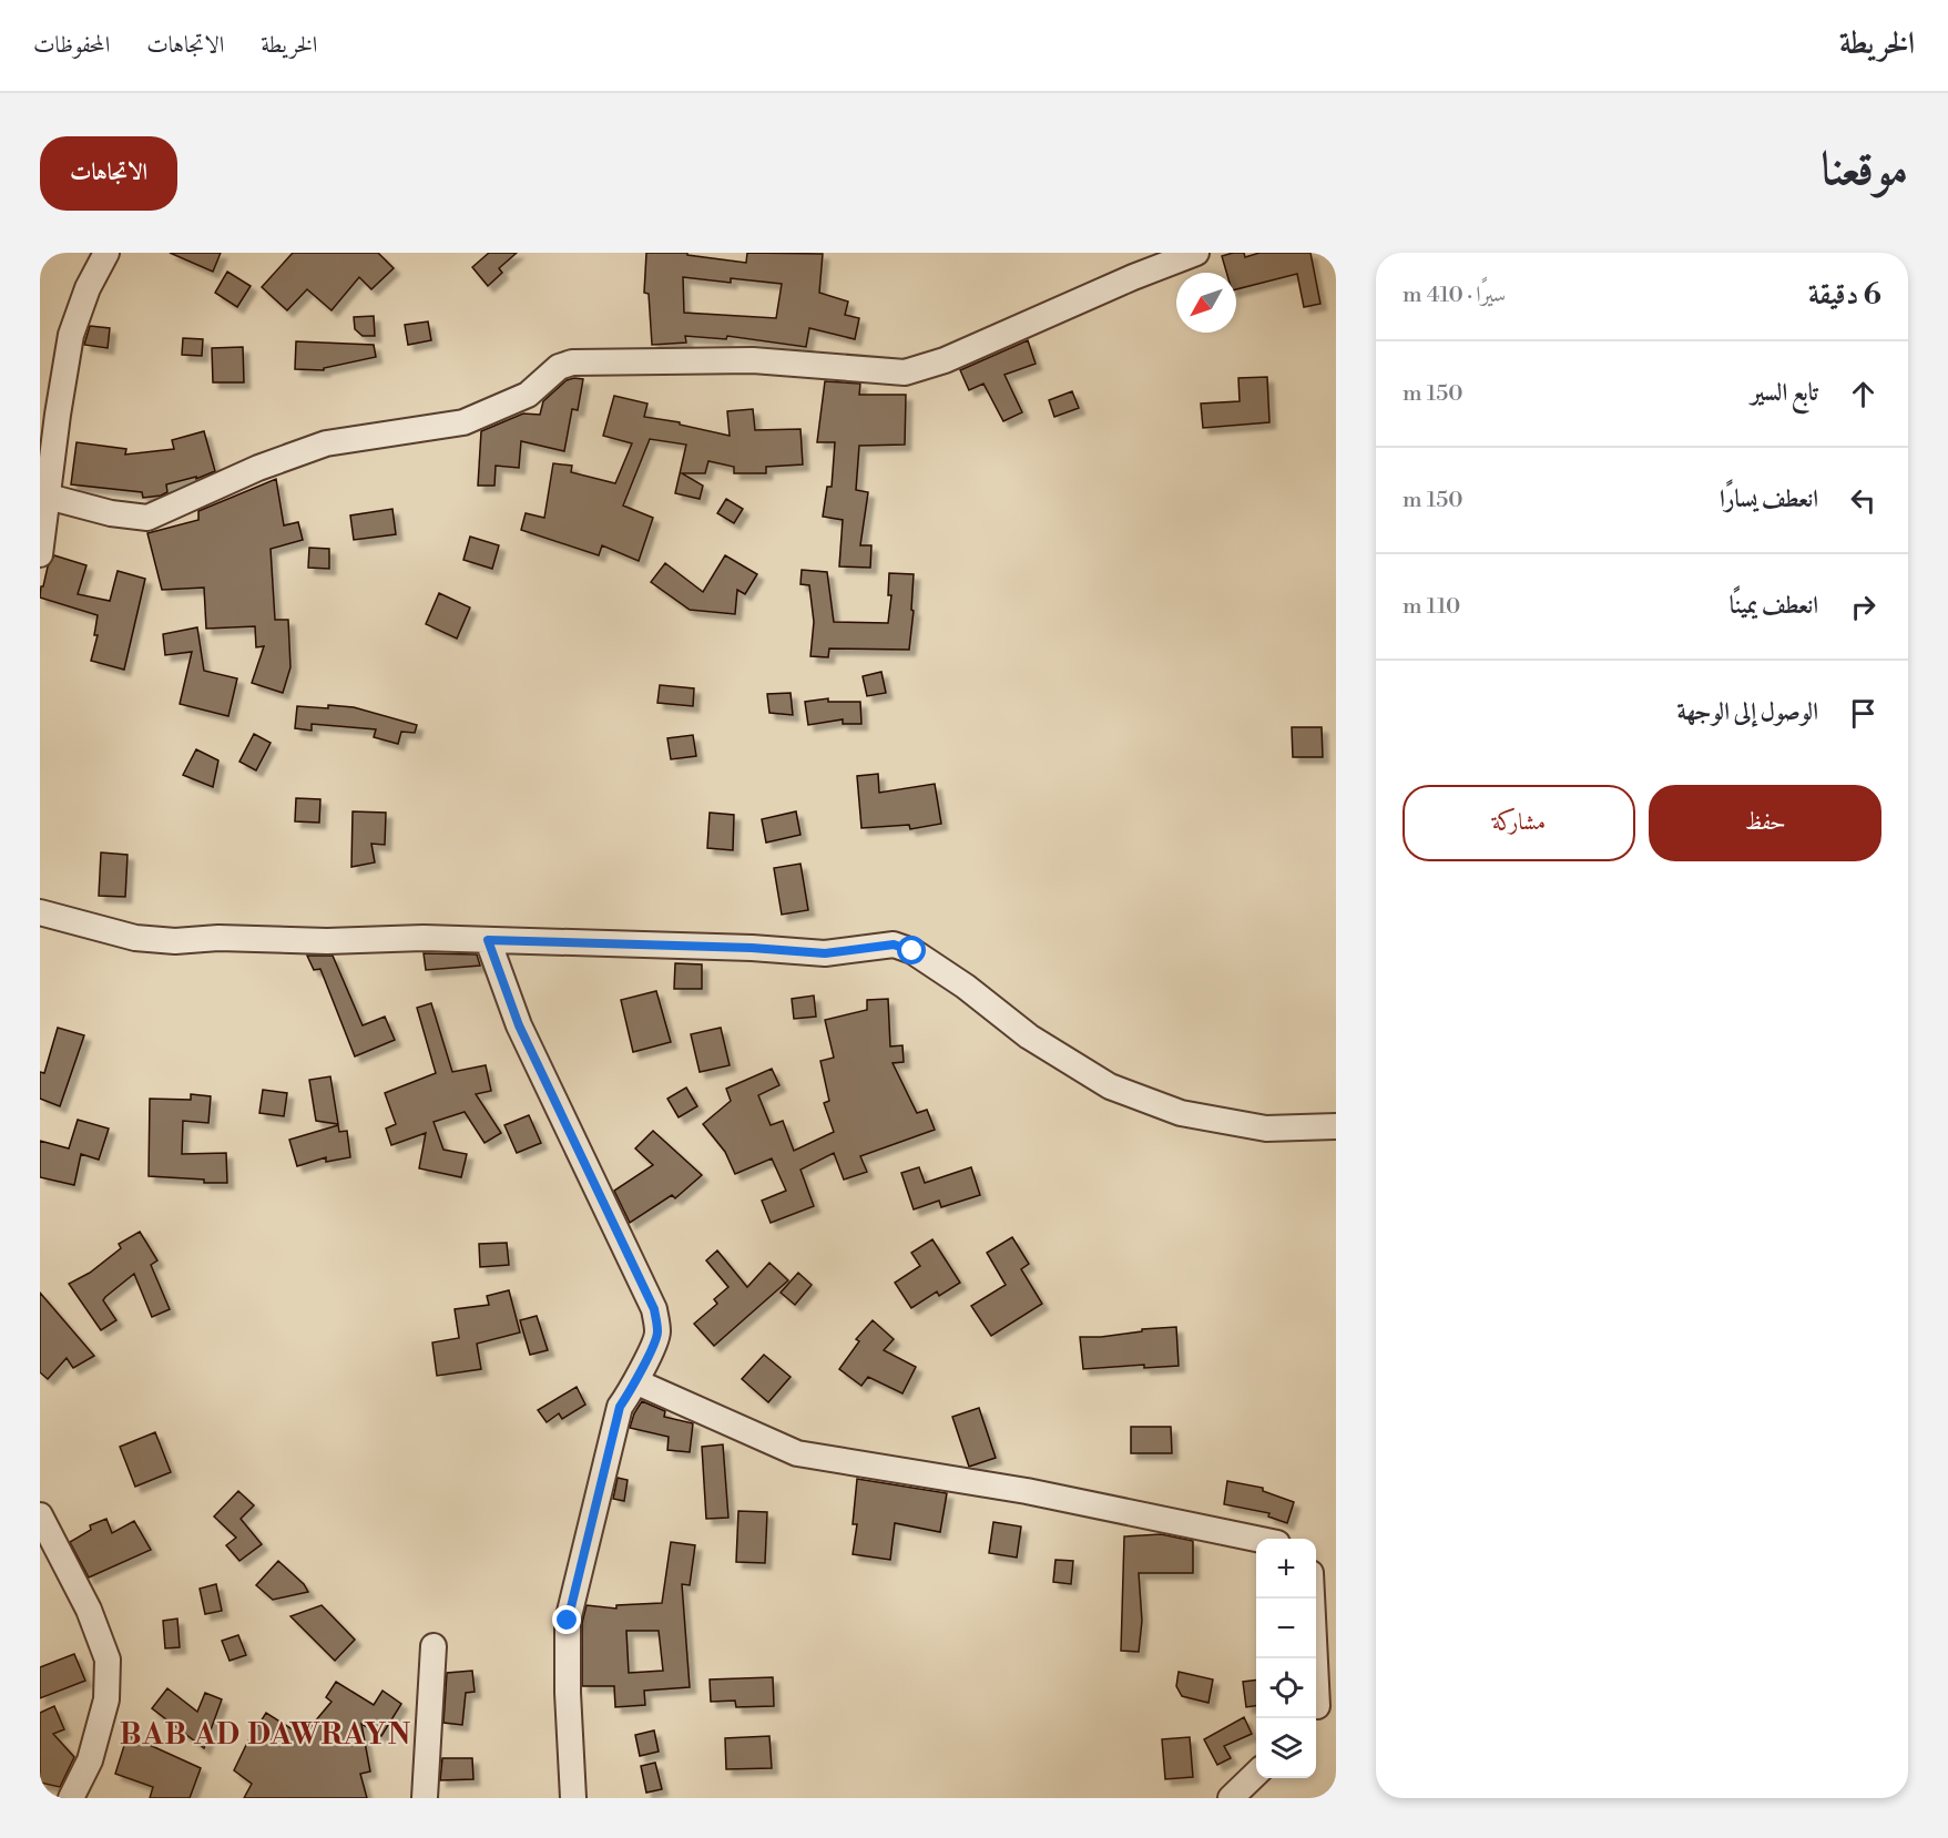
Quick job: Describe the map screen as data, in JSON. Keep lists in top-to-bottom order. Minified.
{"districts":["BAB AD DAWRAYN"],"north":"bottom left","page":{"header":"الخريطة","nav":["الخريطة","الاتجاهات","المحفوظات"],"title":"موقعنا","buttons":["الاتجاهات",["حفظ","مشاركة"]],"heading":["6 دقيقة","سيرًا · 410 m"],"list":[["تابع السير","150 m"],["انعطف يسارًا","150 m"],["انعطف يمينًا","110 m"],"الوصول إلى الوجهة"],"map_buttons":["+","−"]}}
